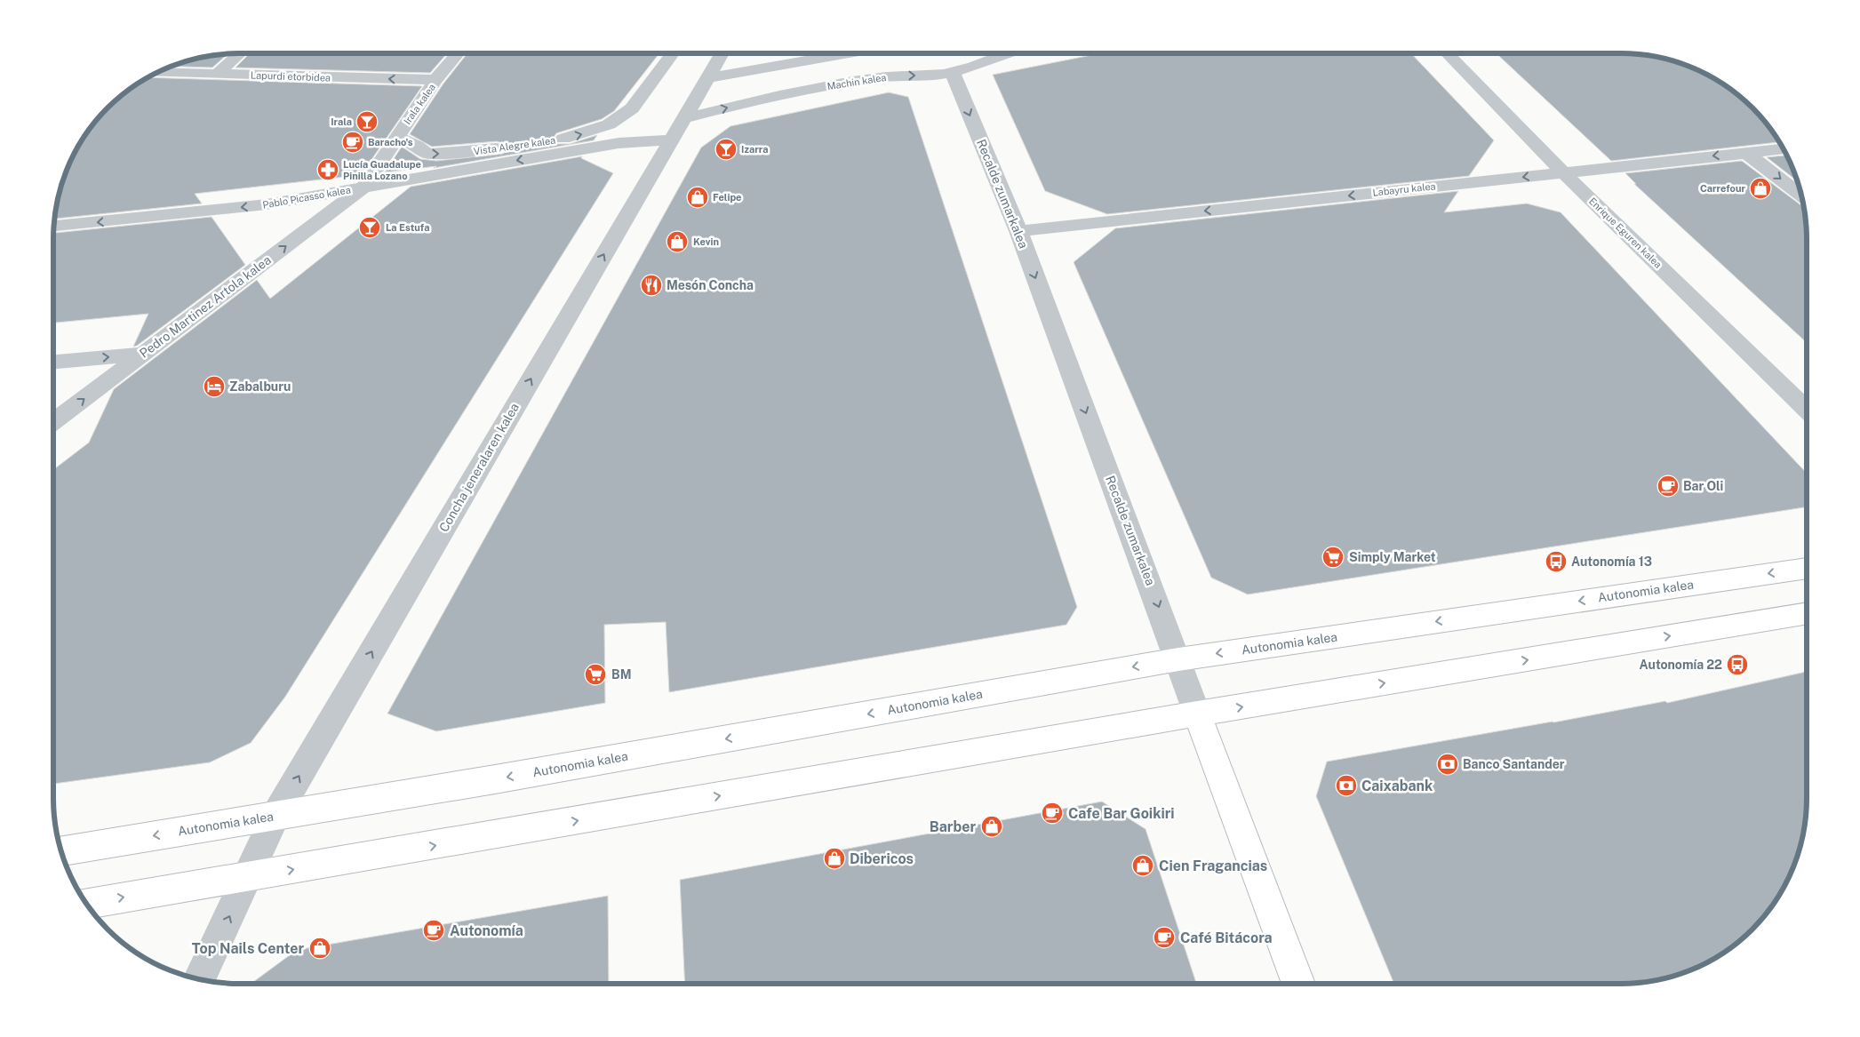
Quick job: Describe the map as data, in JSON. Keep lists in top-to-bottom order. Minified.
{"streets":{"main road":["Recalde zumarkalea","Autonomia kalea"],"street":["Lapurdi etorbidea","Machin kalea","Irala kalea","Vista Alegre kalea","Labayru kalea","Pablo Picasso kalea","Enrique Eguren kalea","Pedro Martinez Artola kalea","Concha jeneralaren kalea"]},"crossings":[["Lapurdi etorbidea","Irala kalea"],["Machin kalea","Recalde zumarkalea"],["Machin kalea","Concha jeneralaren kalea"],["Irala kalea","Vista Alegre kalea"],["Irala kalea","Pablo Picasso kalea"],["Irala kalea","Pedro Martinez Artola kalea"],["Labayru kalea","Recalde zumarkalea"],["Labayru kalea","Enrique Eguren kalea"],["Recalde zumarkalea","Autonomia kalea"],["Pablo Picasso kalea","Pedro Martinez Artola kalea"],["Pablo Picasso kalea","Concha jeneralaren kalea"],["Concha jeneralaren kalea","Autonomia kalea"]],"one_way":["Lapurdi etorbidea","Vista Alegre kalea","Labayru kalea","Recalde zumarkalea","Pablo Picasso kalea","Pedro Martinez Artola kalea","Concha jeneralaren kalea"],"places":{"bar":["Irala","Izarra","La Estufa"],"cafe":["Baracho's","Bar Oli","Cafe Bar Goikiri","Autonomía","Café Bitácora"],"pharmacy":["Lucía Guadalupe Pinilla Lozano"],"shop":["Carrefour","Felipe","Kevin","Barber","Dibericos","Cien Fragancias","Top Nails Center"],"restaurant":["Mesón Concha"],"hotel":["Zabalburu"],"supermarket":["Simply Market","BM"],"bus stop":["Autonomía 13","Autonomía 22"],"bank":["Banco Santander","Caixabank"]}}
